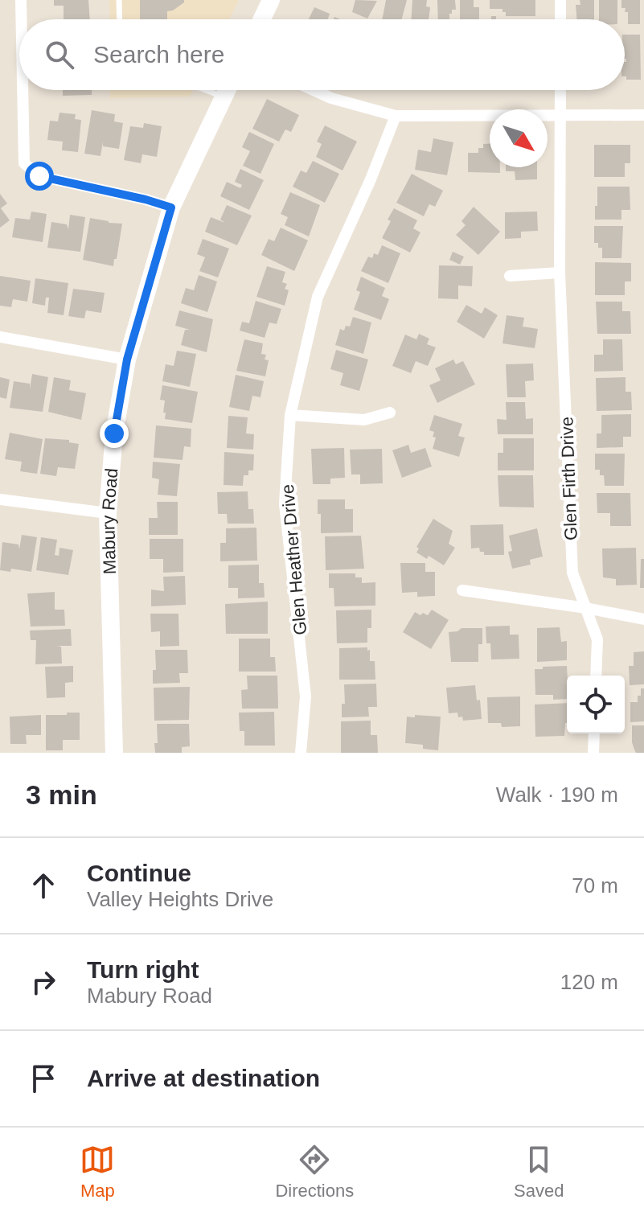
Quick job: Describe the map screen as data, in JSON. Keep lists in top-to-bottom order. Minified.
{"streets":{"main road":["Mabury Road"],"street":["Glen Firth Drive","Glen Heather Drive"]},"north":"bottom right","page":{"search":"Search here","heading":["3 min","Walk · 190 m"],"list":[["Continue","Valley Heights Drive","70 m"],["Turn right","Mabury Road","120 m"],"Arrive at destination"],"nav":["Map","Directions","Saved"]}}
